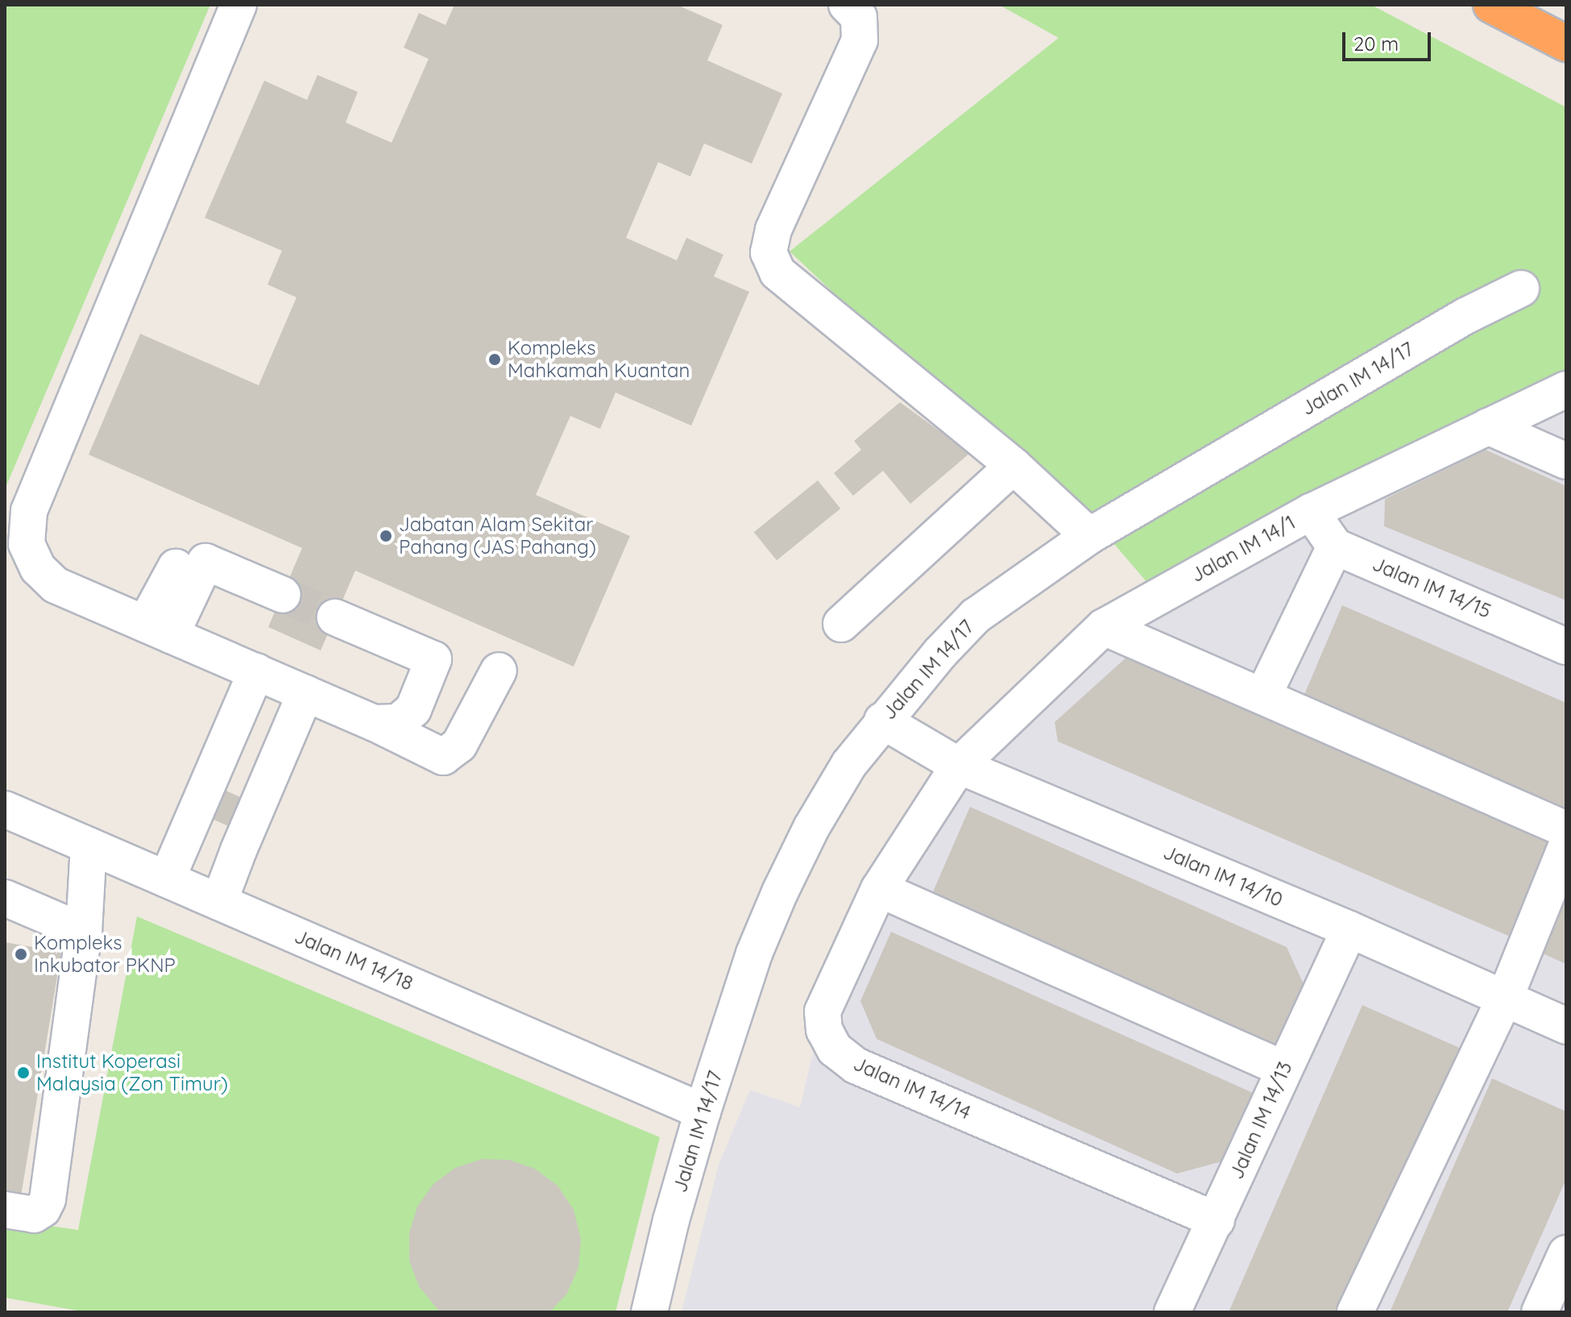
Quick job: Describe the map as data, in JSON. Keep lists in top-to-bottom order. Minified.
{"streets":{"street":["Jalan IM 14/17","Jalan IM 14/1","Jalan IM 14/15","Jalan IM 14/10","Jalan IM 14/18","Jalan IM 14/14","Jalan IM 14/13"]},"crossings":[["Jalan IM 14/17","Jalan IM 14/10"],["Jalan IM 14/17","Jalan IM 14/18"],["Jalan IM 14/1","Jalan IM 14/10"],["Jalan IM 14/1","Jalan IM 14/14"],["Jalan IM 14/10","Jalan IM 14/14"],["Jalan IM 14/10","Jalan IM 14/13"],["Jalan IM 14/14","Jalan IM 14/13"]],"places":["Kompleks Mahkamah Kuantan","Jabatan Alam Sekitar Pahang (JAS Pahang)","Kompleks Inkubator PKNP","Institut Koperasi Malaysia (Zon Timur)"],"scale_bar":"20 m"}
